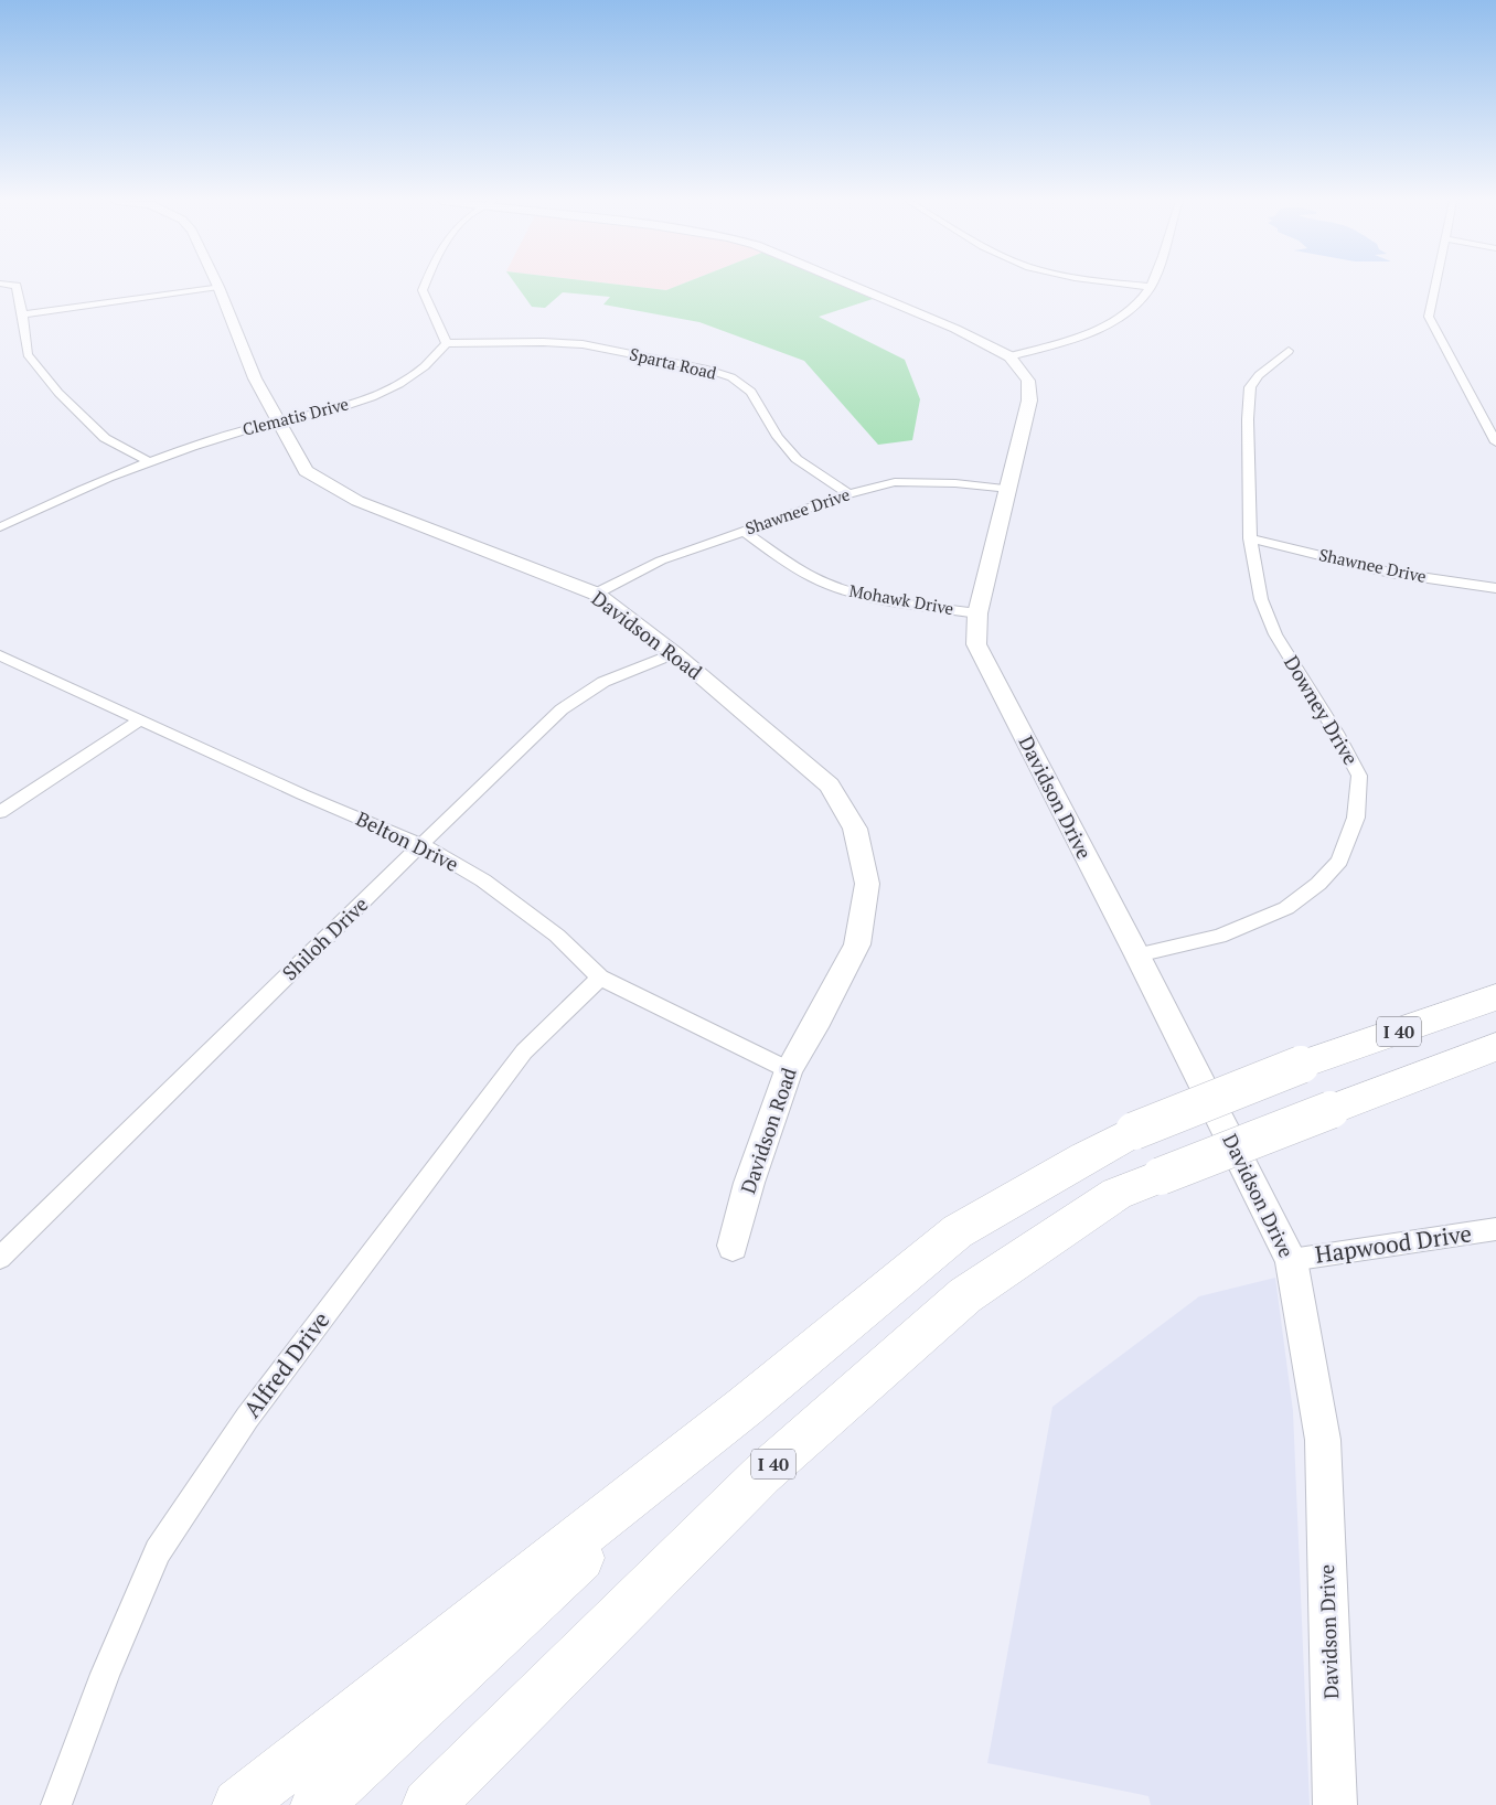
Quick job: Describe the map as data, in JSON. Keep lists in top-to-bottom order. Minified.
{"streets":{"highway":["I 40"],"street":["Sparta Road","Clematis Drive","Shawnee Drive","Mohawk Drive","Davidson Road","Downey Drive","Davidson Drive","Belton Drive","Shiloh Drive","Hapwood Drive","Alfred Drive"]},"crossings":[["Sparta Road","Clematis Drive"],["Sparta Road","Shawnee Drive"],["Clematis Drive","Davidson Road"],["Shawnee Drive","Mohawk Drive"],["Shawnee Drive","Davidson Road"],["Shawnee Drive","Downey Drive"],["Shawnee Drive","Davidson Drive"],["Mohawk Drive","Davidson Drive"],["Davidson Road","Belton Drive"],["Davidson Road","Shiloh Drive"],["Downey Drive","Davidson Drive"],["Davidson Drive","Hapwood Drive"],["Belton Drive","Shiloh Drive"],["Belton Drive","Alfred Drive"]]}
